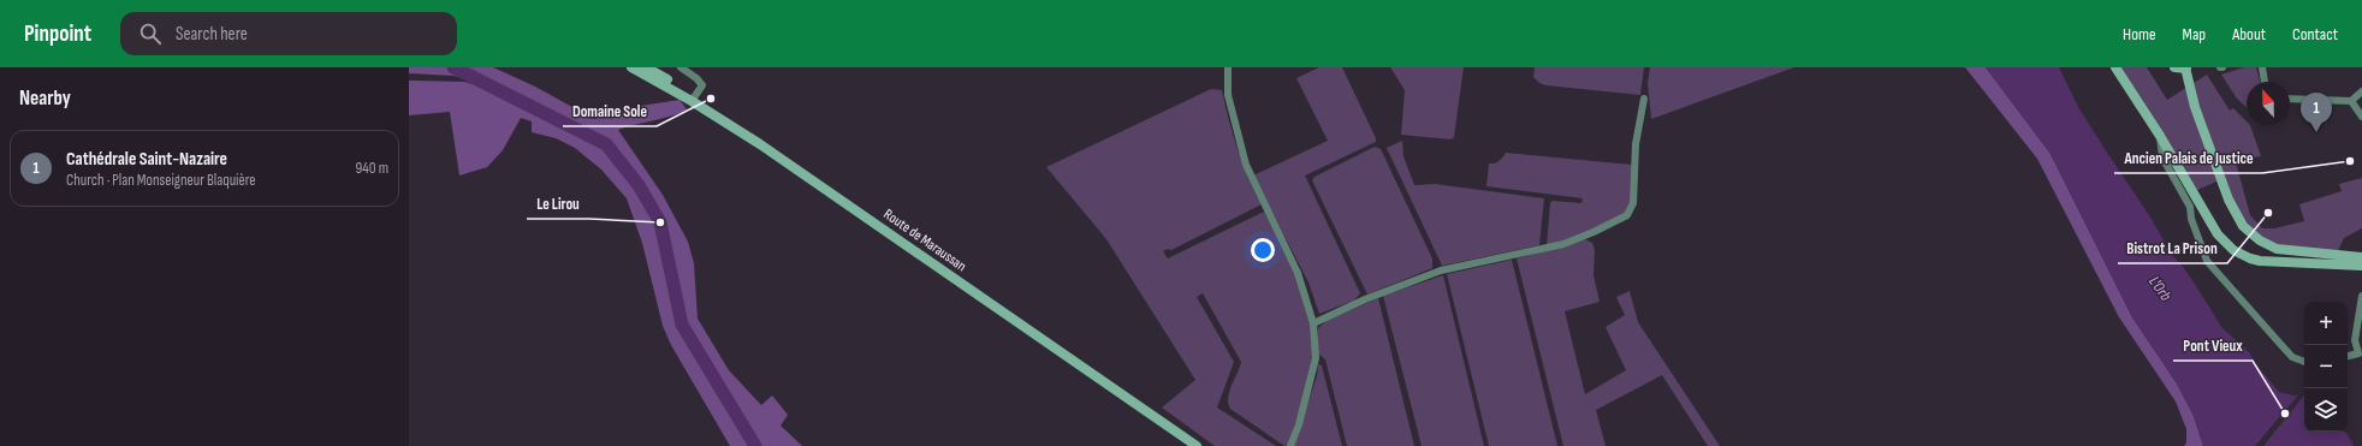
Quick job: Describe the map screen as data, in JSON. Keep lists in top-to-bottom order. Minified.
{"streets":{"main road":["Route de Maraussan"]},"water":["L'Orb"],"places":["Domaine Sole","Ancien Palais de Justice","Bistrot La Prison","Le Lirou","Pont Vieux"],"north":"top","page":{"header":"Pinpoint","search":"Search here","nav":["Home","Map","About","Contact"],"heading":"Nearby","pins":"1","list":[{"mark":"1","name":"Cathédrale Saint-Nazaire","note":"Church · Plan Monseigneur Blaquière","value":"940 m"}],"map_buttons":["+","−"]}}
